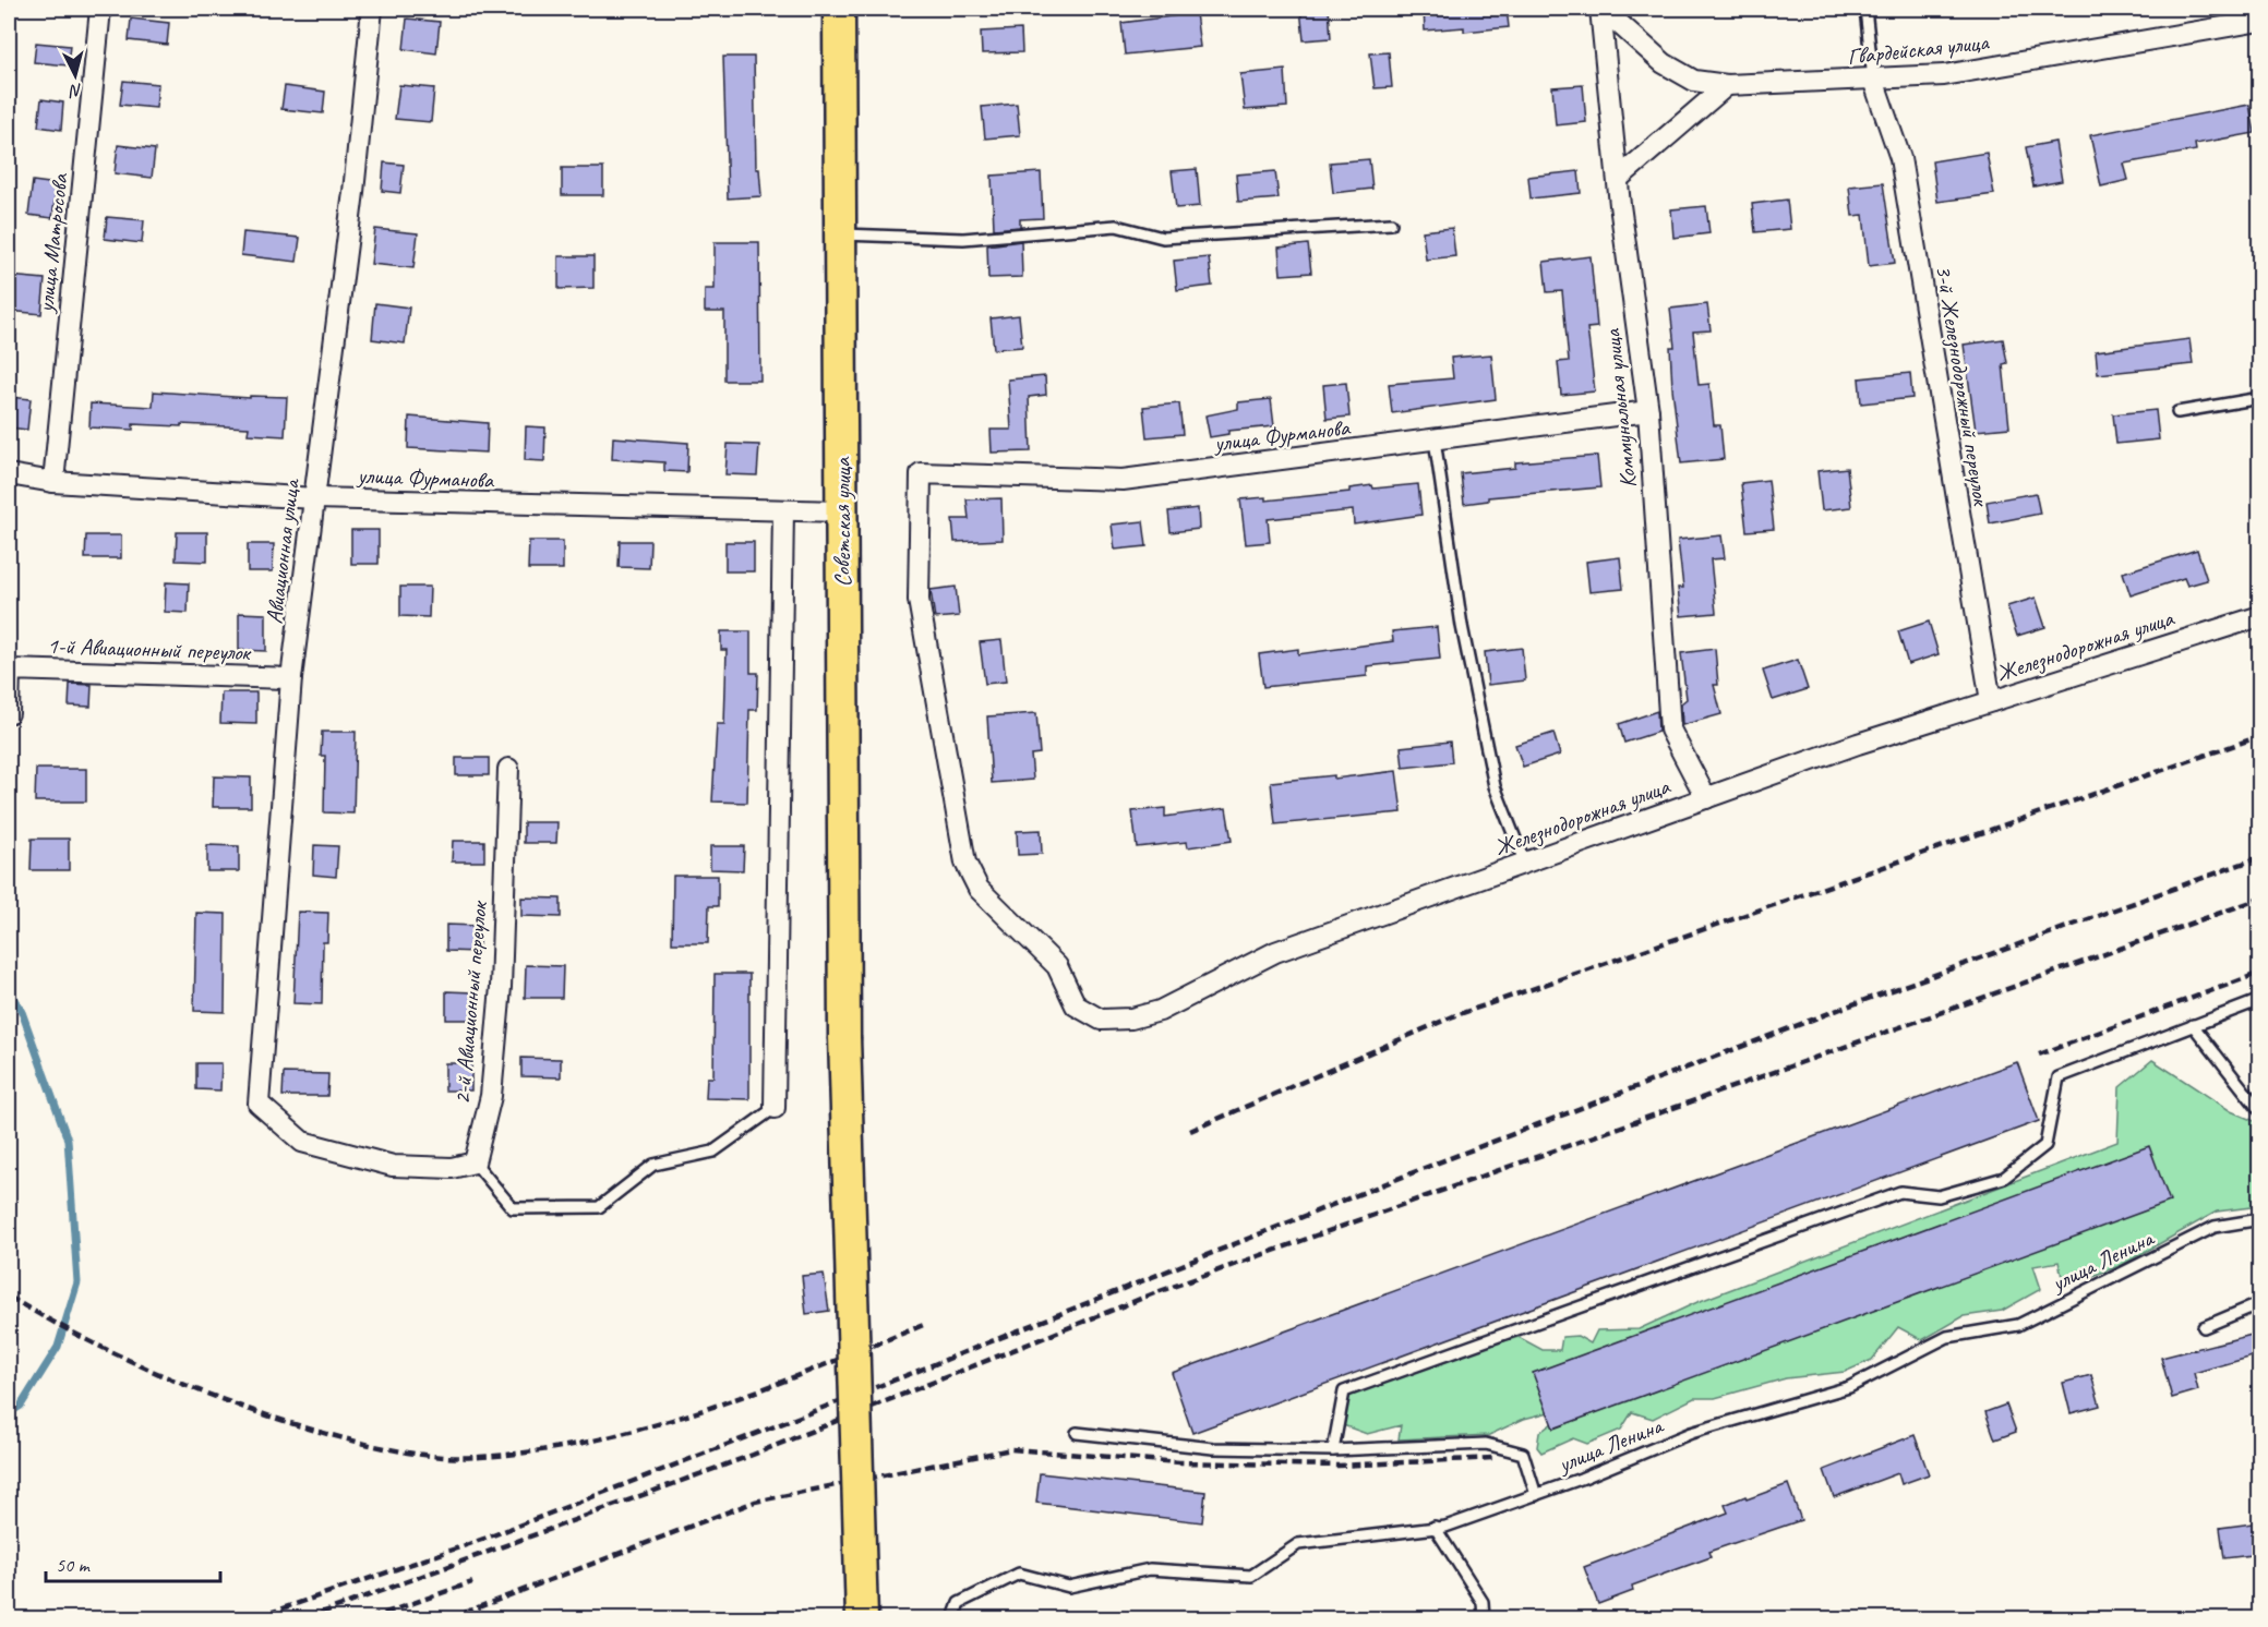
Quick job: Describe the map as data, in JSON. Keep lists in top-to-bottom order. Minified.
{"streets":{"main road":["Советская улица"],"street":["Гвардейская улица","улица Матросова","3-й Железнодорожный переулок","Коммунальная улица","улица Фурманова","Авиационная улица","Железнодорожная улица","1-й Авиационный переулок","2-й Авиационный переулок"],"lane":["улица Ленина"]},"crossings":[["Гвардейская улица","3-й Железнодорожный переулок"],["Гвардейская улица","Коммунальная улица"],["улица Матросова","улица Фурманова"],["3-й Железнодорожный переулок","Железнодорожная улица"],["Коммунальная улица","улица Фурманова"],["Коммунальная улица","Железнодорожная улица"],["улица Фурманова","Советская улица"],["улица Фурманова","Авиационная улица"],["улица Фурманова","Железнодорожная улица"],["Авиационная улица","1-й Авиационный переулок"],["Авиационная улица","2-й Авиационный переулок"]],"scale_bar":"50 m","north":"bottom"}
